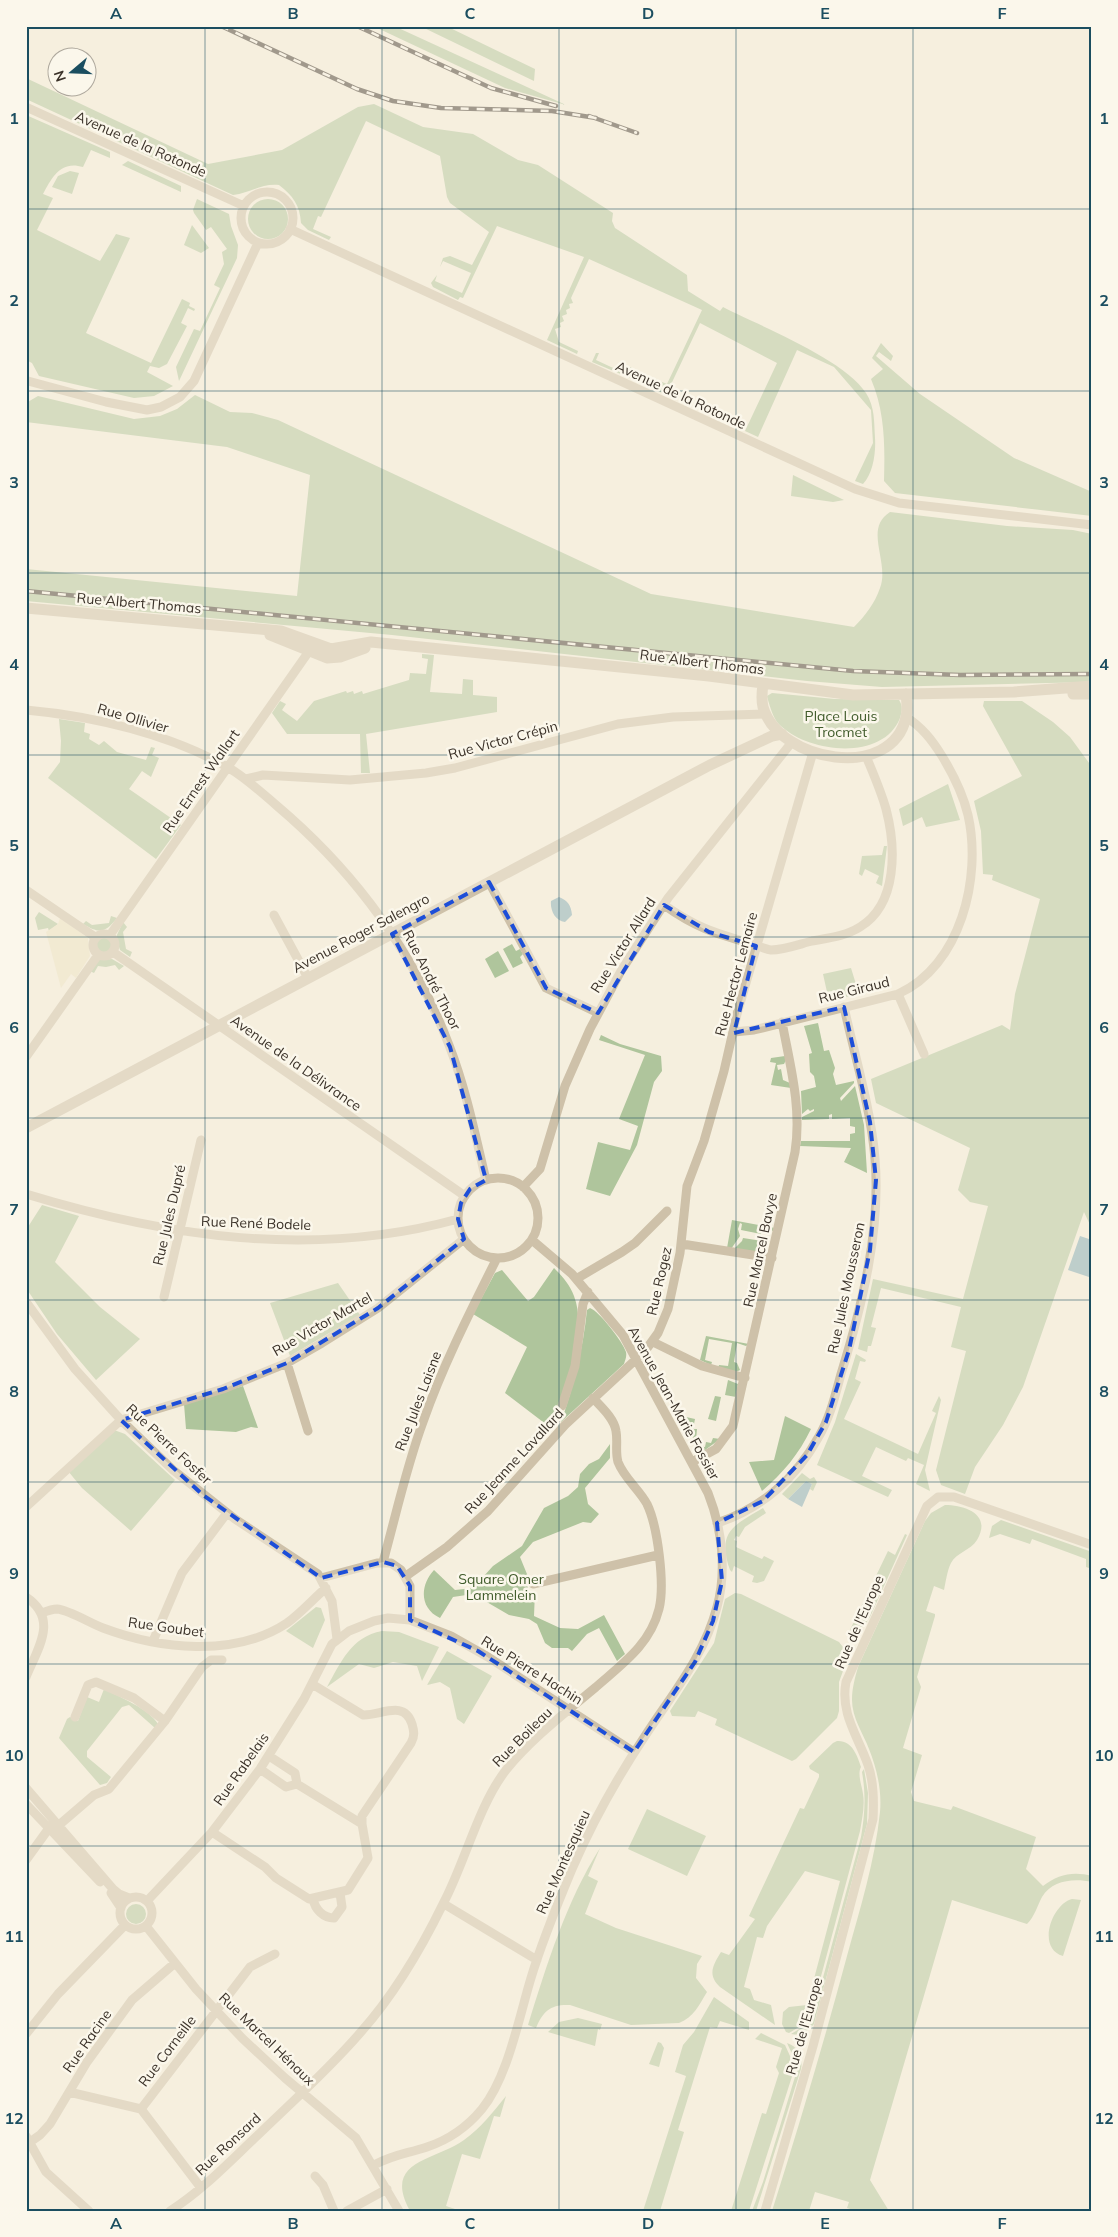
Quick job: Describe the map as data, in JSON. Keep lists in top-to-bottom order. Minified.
{"streets":{"street":["Avenue de la Rotonde","Rue Albert Thomas","Rue Ollivier","Rue Victor Crépin","Rue Ernest Wallart","Avenue Roger Salengro","Rue Victor Allard","Rue Hector Lemaire","Rue André Thoor","Rue Giraud","Avenue de la Délivrance","Rue Jules Dupré","Rue René Bodele","Rue Marcel Bavye","Rue Rogez","Rue Jules Mousseron","Rue Victor Martel","Rue Jules Laisne","Avenue Jean-Marie Fossier","Rue Pierre Fosfer","Rue Jeanne Lavallard","Rue de l'Europe","Rue Goubet","Rue Pierre Hachin","Rue Boileau","Rue Rabelais","Rue Montesquieu","Rue Marcel Hénaux","Rue Racine","Rue Corneille","Rue Ronsard"]},"crossings":[["Rue Albert Thomas","Rue Ernest Wallart"],["Rue Ollivier","Rue Ernest Wallart"],["Rue Ollivier","Rue André Thoor"],["Rue Victor Crépin","Avenue Roger Salengro"],["Rue Victor Crépin","Rue André Thoor"],["Rue Ernest Wallart","Rue André Thoor"],["Rue Ernest Wallart","Avenue de la Délivrance"],["Avenue Roger Salengro","Rue André Thoor"],["Avenue Roger Salengro","Avenue de la Délivrance"],["Rue Victor Allard","Rue André Thoor"],["Rue Victor Allard","Avenue de la Délivrance"],["Rue Victor Allard","Rue René Bodele"],["Rue Victor Allard","Rue Victor Martel"],["Rue Victor Allard","Rue Jules Laisne"],["Rue Victor Allard","Avenue Jean-Marie Fossier"],["Rue Hector Lemaire","Rue Giraud"],["Rue Hector Lemaire","Rue Rogez"],["Rue André Thoor","Avenue de la Délivrance"],["Rue André Thoor","Rue René Bodele"],["Rue André Thoor","Rue Victor Martel"],["Rue André Thoor","Rue Jules Laisne"],["Rue André Thoor","Avenue Jean-Marie Fossier"],["Rue Giraud","Rue Marcel Bavye"],["Rue Giraud","Rue Jules Mousseron"],["Avenue de la Délivrance","Rue René Bodele"],["Avenue de la Délivrance","Rue Victor Martel"],["Avenue de la Délivrance","Rue Jules Laisne"],["Avenue de la Délivrance","Avenue Jean-Marie Fossier"],["Rue Jules Dupré","Rue René Bodele"],["Rue René Bodele","Rue Victor Martel"],["Rue René Bodele","Rue Jules Laisne"],["Rue René Bodele","Avenue Jean-Marie Fossier"],["Rue Marcel Bavye","Avenue Jean-Marie Fossier"],["Rue Rogez","Avenue Jean-Marie Fossier"],["Rue Rogez","Rue Jeanne Lavallard"],["Rue Jules Mousseron","Avenue Jean-Marie Fossier"],["Rue Jules Mousseron","Rue Montesquieu"],["Rue Victor Martel","Rue Jules Laisne"],["Rue Victor Martel","Avenue Jean-Marie Fossier"],["Rue Victor Martel","Rue Pierre Fosfer"],["Rue Jules Laisne","Avenue Jean-Marie Fossier"],["Avenue Jean-Marie Fossier","Rue Jeanne Lavallard"],["Avenue Jean-Marie Fossier","Rue Montesquieu"],["Rue Jeanne Lavallard","Rue Boileau"],["Rue Pierre Hachin","Rue Boileau"],["Rue Pierre Hachin","Rue Rabelais"],["Rue Pierre Hachin","Rue Montesquieu"],["Rue Boileau","Rue Marcel Hénaux"],["Rue Boileau","Rue Ronsard"],["Rue Rabelais","Rue Marcel Hénaux"],["Rue Montesquieu","Rue Marcel Hénaux"],["Rue Marcel Hénaux","Rue Racine"],["Rue Marcel Hénaux","Rue Corneille"],["Rue Marcel Hénaux","Rue Ronsard"]],"parks":["Place Louis Trocmet","Square Omer Lammelein"],"north":"left","grid":{"columns":["A","B","C","D","E","F"],"rows":["1","2","3","4","5","6","7","8","9","10","11","12"]}}
